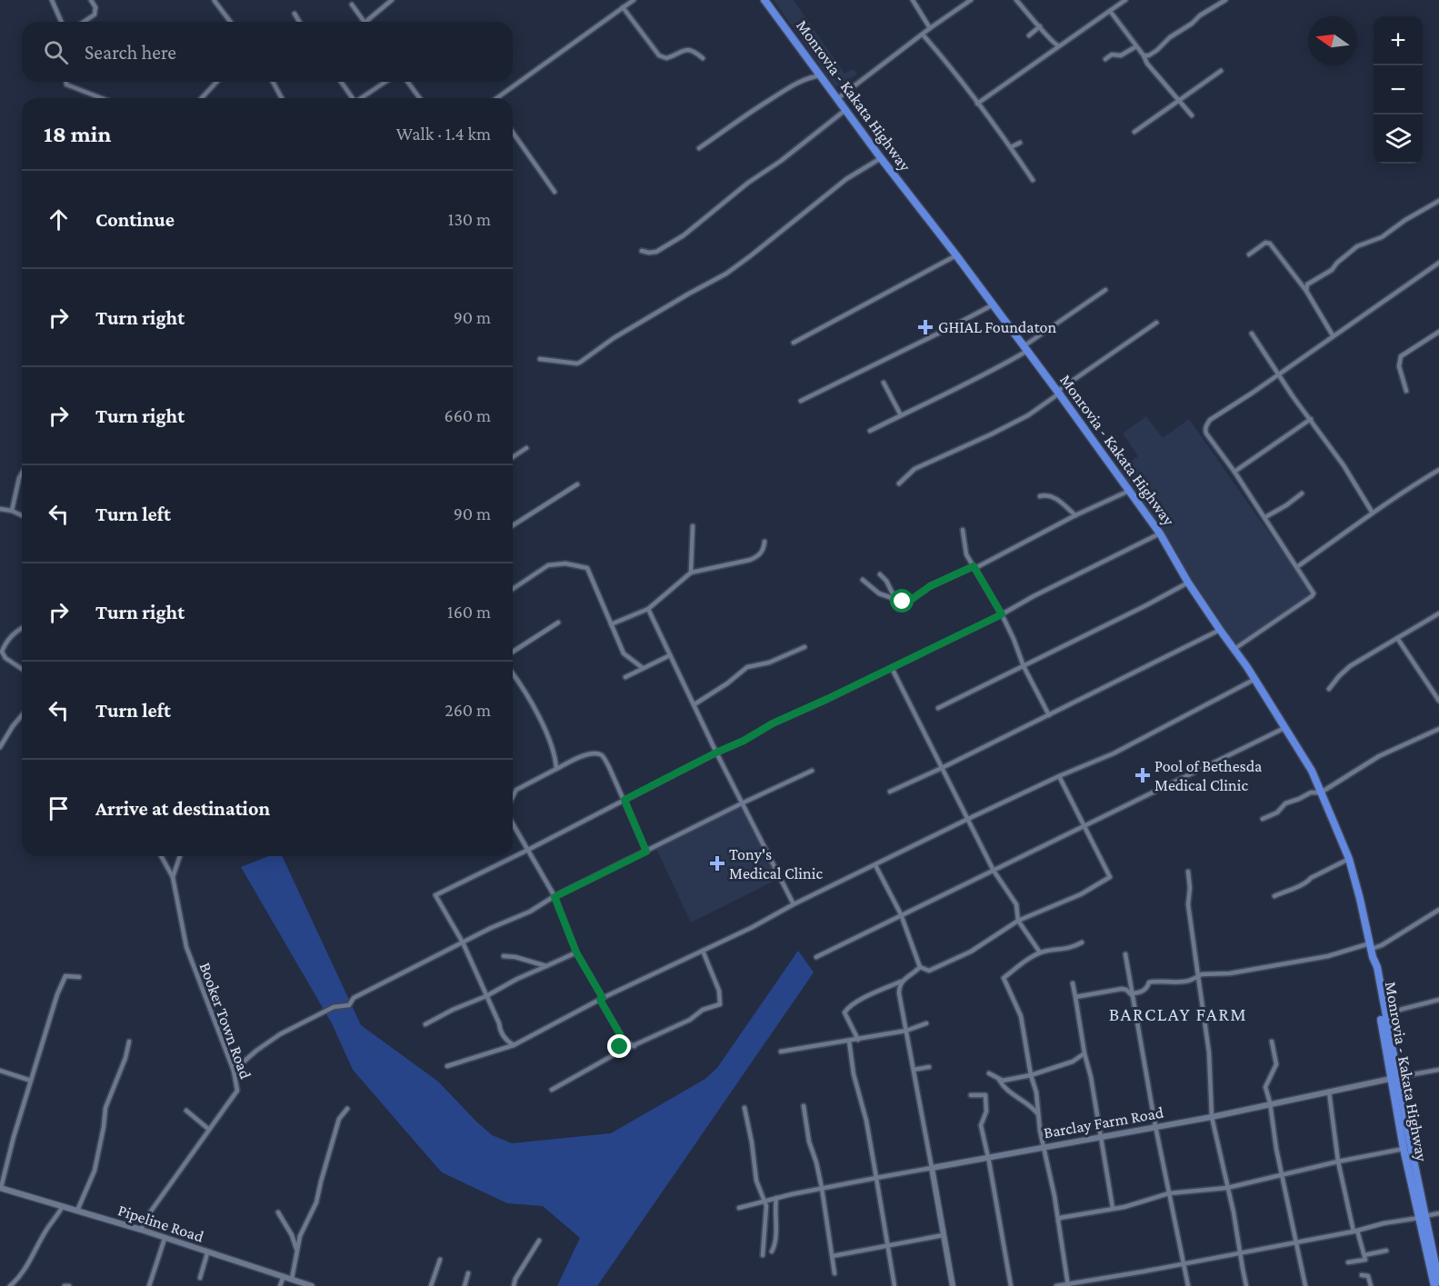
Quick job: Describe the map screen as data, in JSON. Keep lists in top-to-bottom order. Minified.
{"streets":{"highway":["Monrovia - Kakata Highway"],"street":["Booker Town Road","Barclay Farm Road","Pipeline Road"]},"crossings":[["Monrovia - Kakata Highway","Barclay Farm Road"],["Booker Town Road","Pipeline Road"]],"districts":["BARCLAY FARM"],"places":{"health":["GHIAL Foundaton","Pool of Bethesda Medical Clinic","Tony's Medical Clinic"]},"north":"left","page":{"map_buttons":["+","−"],"search":"Search here","heading":["18 min","Walk · 1.4 km"],"list":[["Continue","130 m"],["Turn right","90 m"],["Turn right","660 m"],["Turn left","90 m"],["Turn right","160 m"],["Turn left","260 m"],"Arrive at destination"]}}
